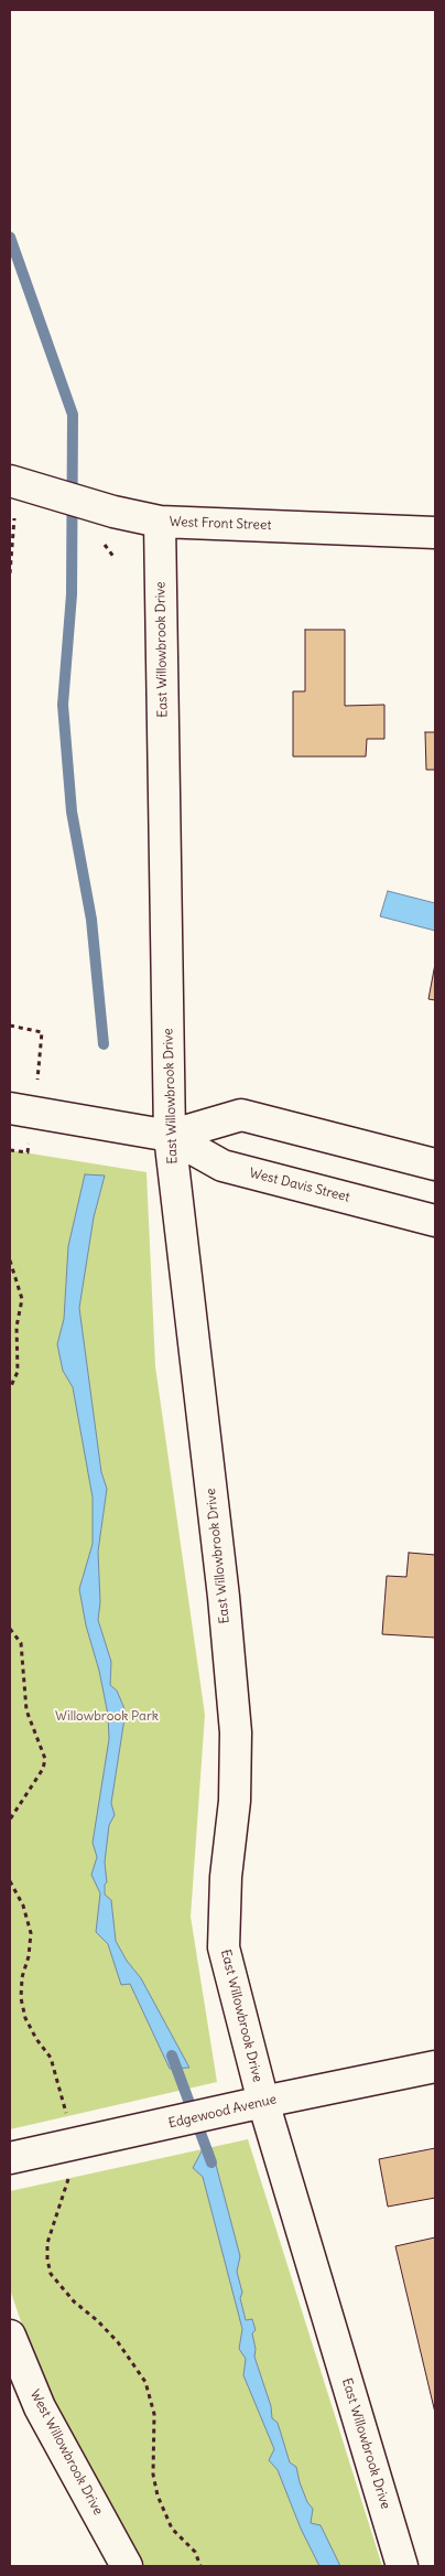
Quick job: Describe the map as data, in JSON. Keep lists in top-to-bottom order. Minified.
{"streets":{"street":["West Front Street","East Willowbrook Drive","West Davis Street","Edgewood Avenue","West Willowbrook Drive"]},"crossings":[["West Front Street","East Willowbrook Drive"],["East Willowbrook Drive","West Davis Street"],["East Willowbrook Drive","Edgewood Avenue"]],"parks":["Willowbrook Park"]}
